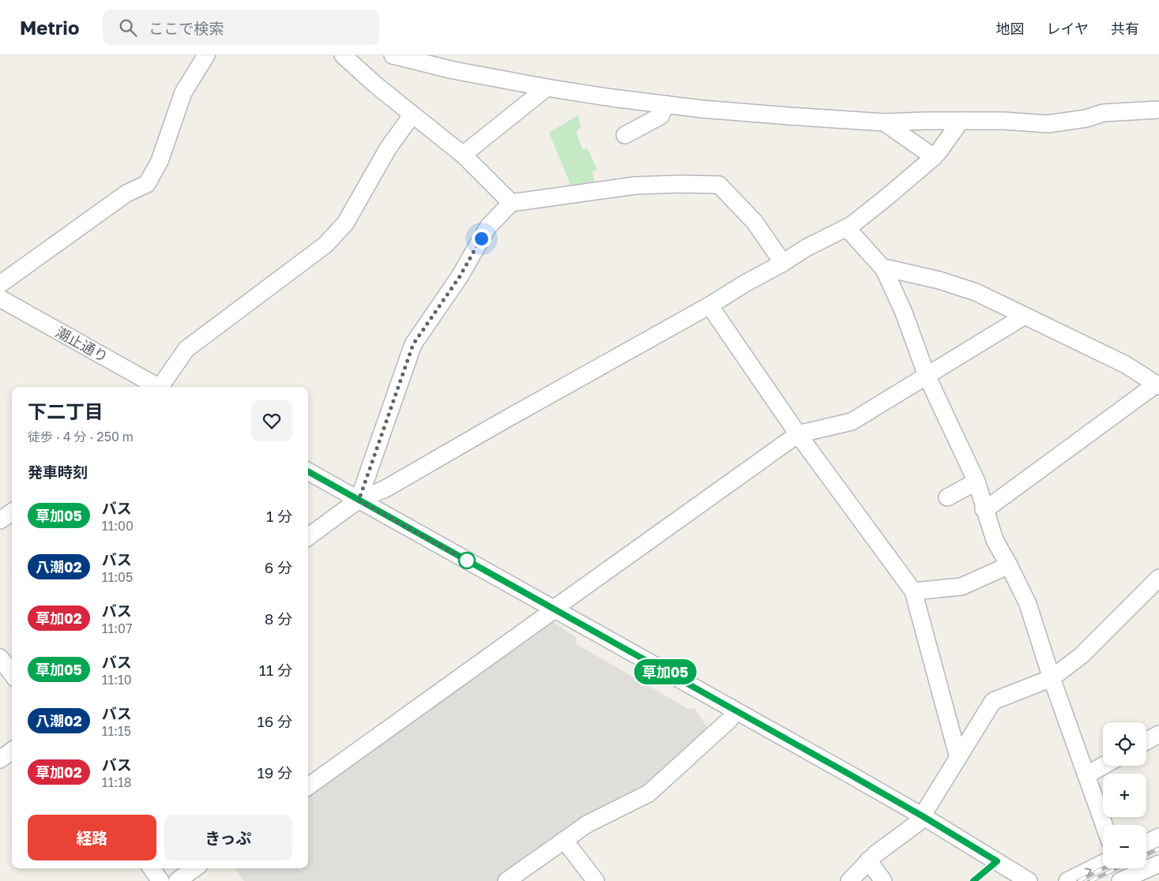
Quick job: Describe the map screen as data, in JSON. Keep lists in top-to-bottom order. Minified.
{"streets":{"street":["潮止通り"]},"lines":["bus line 草加05"],"page":{"header":"Metrio","search":"ここで検索","nav":["地図","レイヤ","共有"],"on_map":"草加05","heading":[["下二丁目","徒歩 · 4 分 · 250 m"],"発車時刻"],"list":[{"mark":"草加05","name":"バス","note":"11:00","value":"1 分"},{"mark":"八潮02","name":"バス","note":"11:05","value":"6 分"},{"mark":"草加02","name":"バス","note":"11:07","value":"8 分"},{"mark":"草加05","name":"バス","note":"11:10","value":"11 分"},{"mark":"八潮02","name":"バス","note":"11:15","value":"16 分"},{"mark":"草加02","name":"バス","note":"11:18","value":"19 分"}],"map_buttons":["+","−"],"buttons":["経路","きっぷ"]}}
